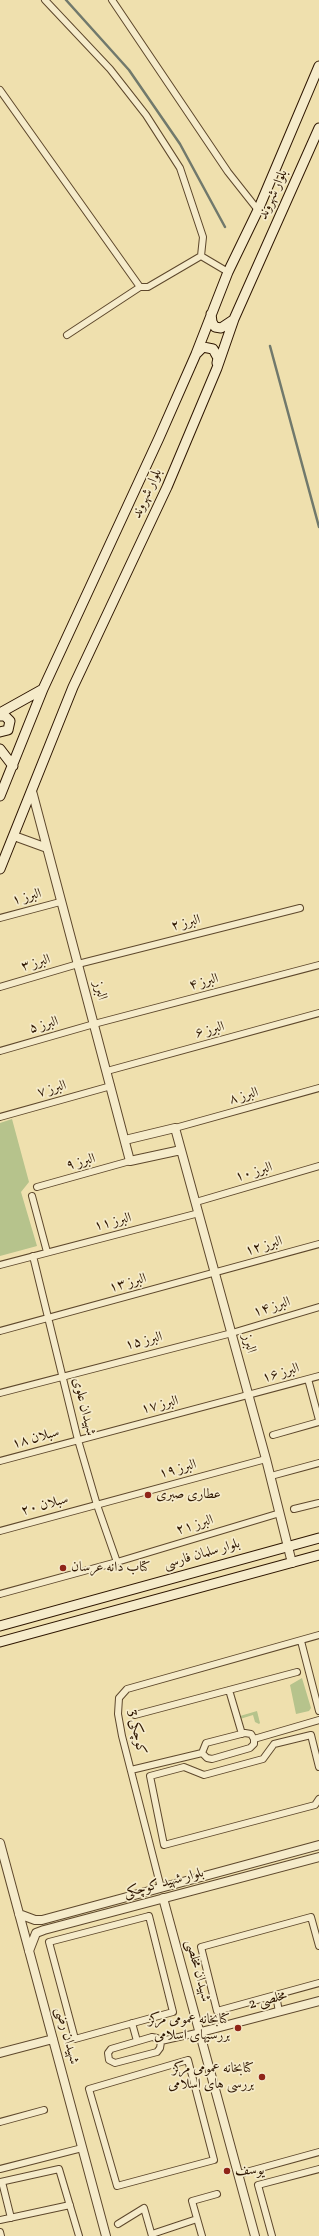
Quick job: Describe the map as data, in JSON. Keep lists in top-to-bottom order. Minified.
{"streets":{"main road":["بلوار شهروند","بلوار سلمان فارسی"],"street":["البرز ۱","البرز ۲","البرز ۳","البرز ۴","البرز","البرز ۵","البرز ۶","البرز ۷","البرز ۸","البرز ۹","البرز ۱۰","البرز ۱۱","البرز ۱۲","البرز ۱۳","البرز ۱۴","البرز ۱۵","البرز ۱۶","البرز ۱۷","شهیدان علوی","سبلان ۱۸","البرز ۱۹","سبلان ۲۰","البرز ۲۱","کوچکی 3","بلوار شهید کوچکی","شهیدان مخلصی","مخلصی 2","شهیدان رضی"]},"crossings":[["بلوار شهروند","البرز"],["البرز ۱","البرز"],["البرز ۲","البرز ۳"],["البرز ۲","البرز"],["البرز ۳","البرز"],["البرز ۴","البرز"],["البرز ۴","البرز ۵"],["البرز","البرز ۵"],["البرز","البرز ۶"],["البرز","البرز ۷"],["البرز","البرز ۸"],["البرز","البرز ۹"],["البرز","البرز ۱۰"],["البرز","البرز ۱۱"],["البرز","البرز ۱۲"],["البرز","البرز ۱۳"],["البرز","البرز ۱۴"],["البرز","البرز ۱۵"],["البرز","البرز ۱۶"],["البرز","البرز ۱۷"],["البرز","البرز ۱۹"],["البرز","البرز ۲۱"],["البرز","بلوار سلمان فارسی"],["البرز ۱۱","شهیدان علوی"],["البرز ۱۲","البرز ۱۳"],["البرز ۱۳","شهیدان علوی"],["البرز ۱۴","البرز ۱۵"],["البرز ۱۵","شهیدان علوی"],["البرز ۱۶","البرز ۱۷"],["البرز ۱۷","شهیدان علوی"],["البرز ۱۷","سبلان ۱۸"],["شهیدان علوی","سبلان ۱۸"],["شهیدان علوی","البرز ۱۹"],["شهیدان علوی","سبلان ۲۰"],["شهیدان علوی","البرز ۲۱"],["البرز ۱۹","سبلان ۲۰"],["کوچکی 3","بلوار شهید کوچکی"],["بلوار شهید کوچکی","شهیدان مخلصی"],["بلوار شهید کوچکی","شهیدان رضی"],["شهیدان مخلصی","مخلصی 2"]],"places":["عطاری صبری","کتاب دانه عرسان","کتابخانه عمومی مرکز بررسیهای اسلامی","کتابخانه عمومی مرکز بررسی های اسلامی","یوسف"]}
